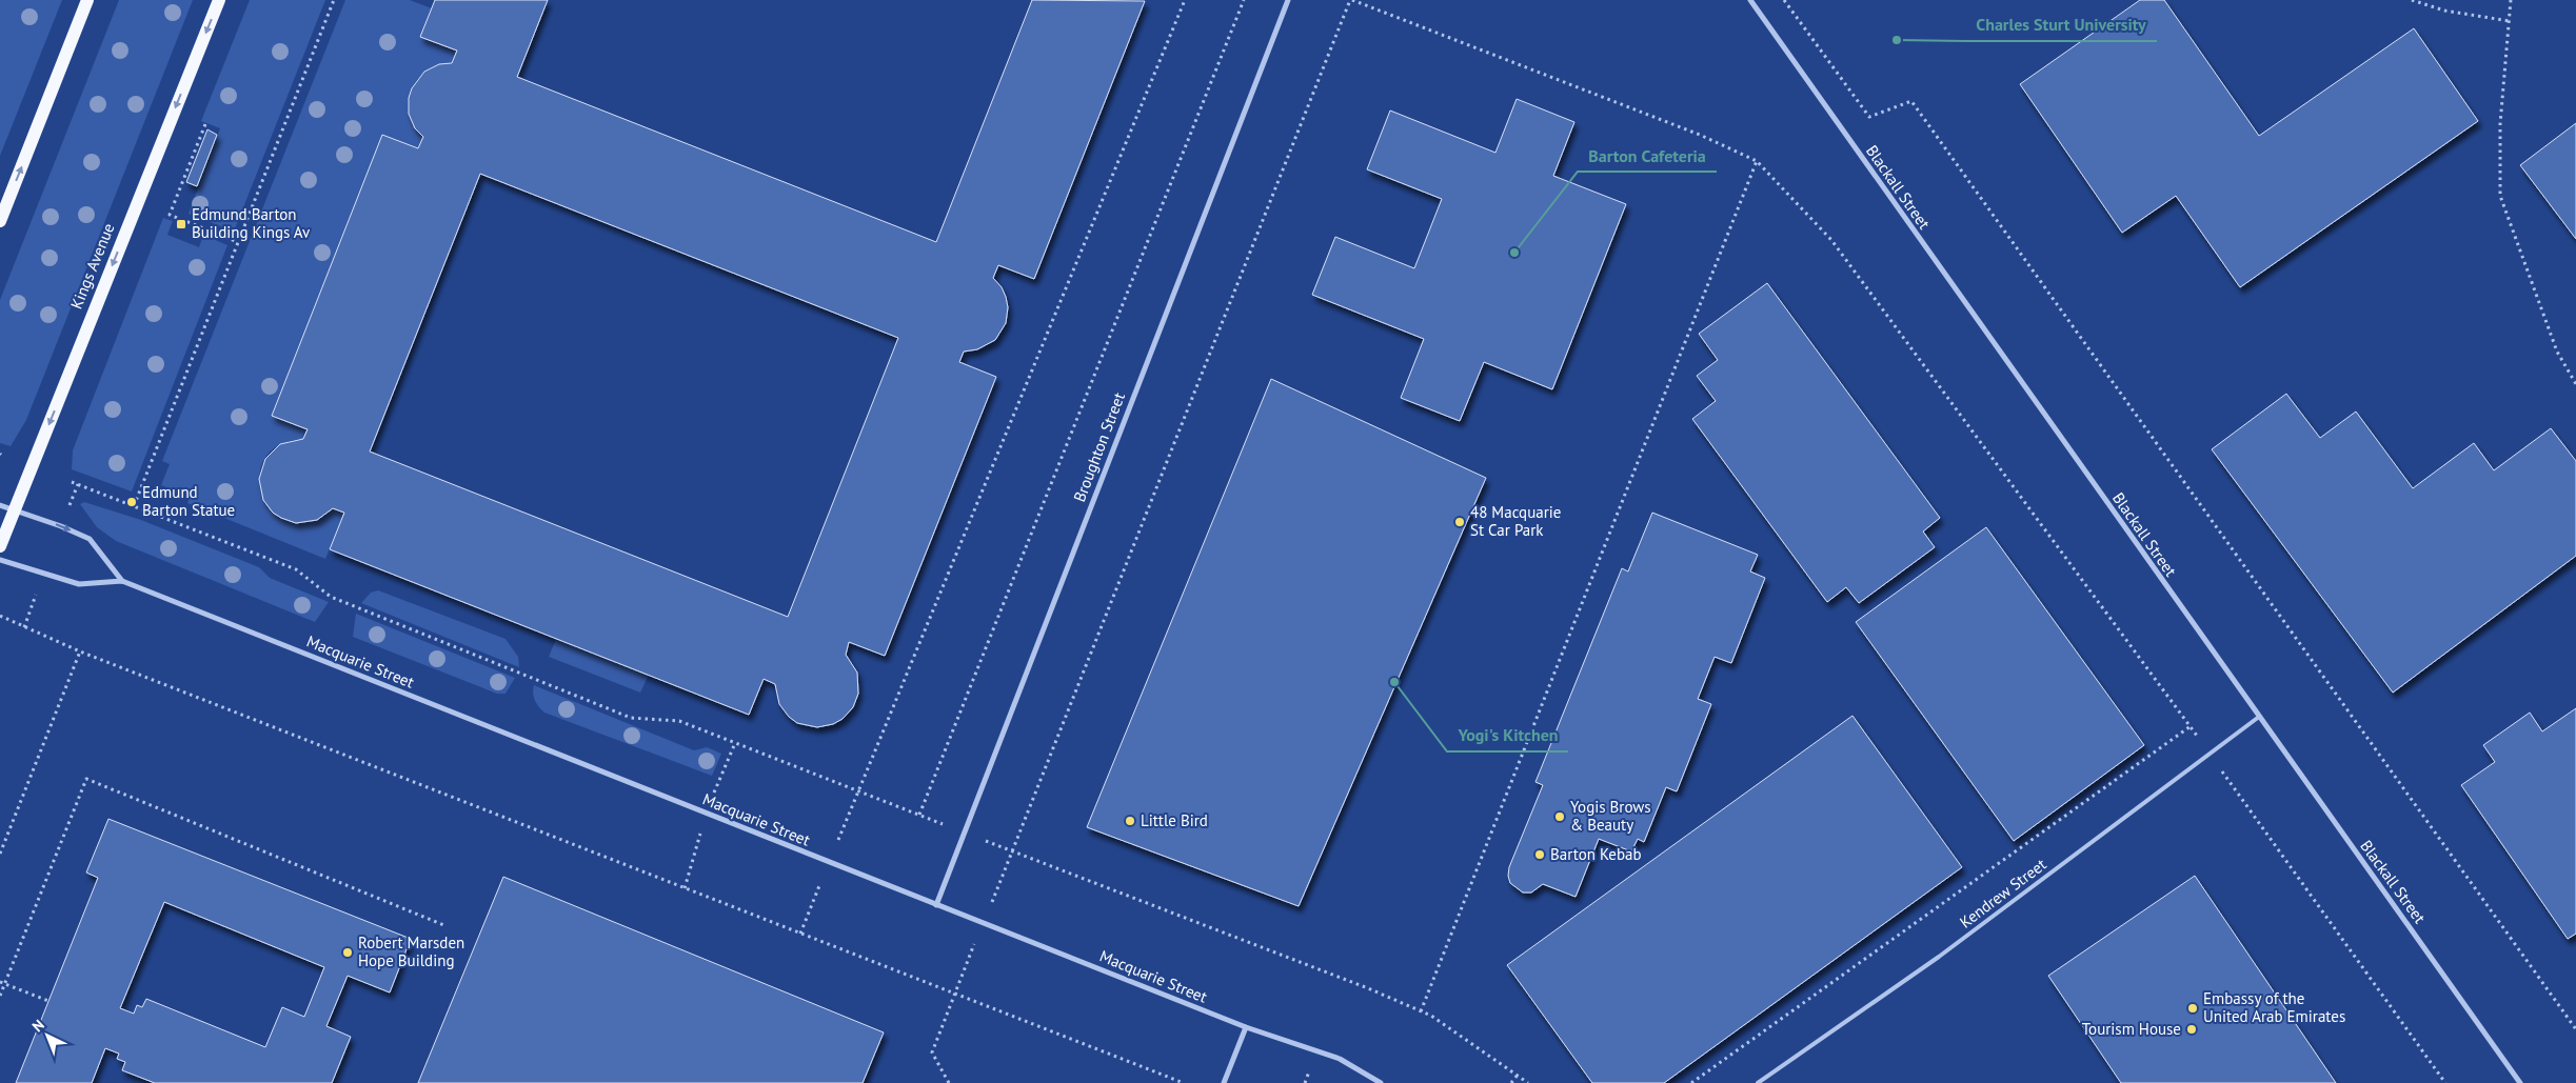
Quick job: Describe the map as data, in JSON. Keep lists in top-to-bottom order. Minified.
{"streets":{"main road":["Kings Avenue"],"street":["Blackall Street","Broughton Street","Macquarie Street"],"lane":["Kendrew Street"]},"crossings":[["Blackall Street","Kendrew Street"],["Broughton Street","Macquarie Street"]],"one_way":["Kings Avenue"],"places":{"other":["Charles Sturt University","Barton Cafeteria","Edmund Barton Statue","48 Macquarie St Car Park","Yogi's Kitchen","Yogis Brows & Beauty","Little Bird","Barton Kebab","Robert Marsden Hope Building","Embassy of the United Arab Emirates","Tourism House"],"transit":["Edmund Barton Building Kings Av"]},"north":"top left"}
